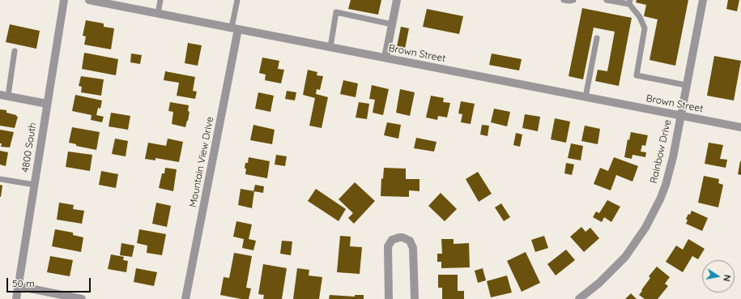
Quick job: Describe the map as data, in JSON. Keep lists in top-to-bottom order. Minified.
{"streets":{"street":["Brown Street","4800 South","Rainbow Drive","Mountain View Drive"]},"crossings":[["Brown Street","Rainbow Drive"],["Brown Street","Mountain View Drive"]],"scale_bar":"50 m","north":"right"}
